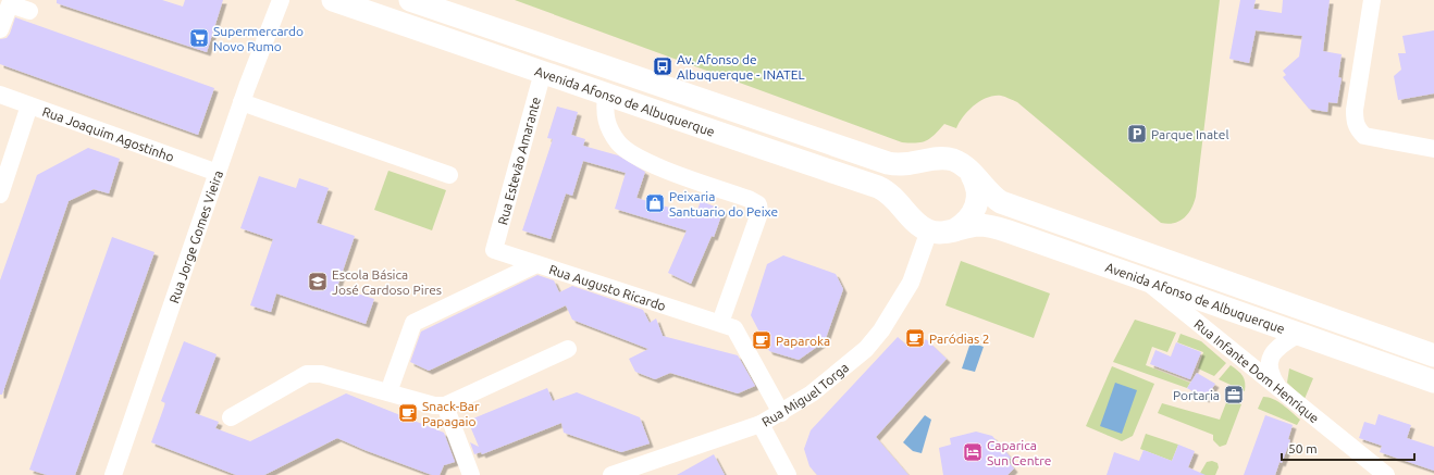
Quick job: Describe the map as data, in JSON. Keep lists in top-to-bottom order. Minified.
{"streets":{"main road":["Avenida Afonso de Albuquerque"],"street":["Rua Joaquim Agostinho","Rua Estevão Amarante","Rua Jorge Gomes Vieira","Rua Augusto Ricardo","Rua Infante Dom Henrique","Rua Miguel Torga"]},"crossings":[["Avenida Afonso de Albuquerque","Rua Estevão Amarante"],["Avenida Afonso de Albuquerque","Rua Infante Dom Henrique"],["Avenida Afonso de Albuquerque","Rua Miguel Torga"],["Rua Joaquim Agostinho","Rua Jorge Gomes Vieira"],["Rua Estevão Amarante","Rua Augusto Ricardo"],["Rua Augusto Ricardo","Rua Miguel Torga"]],"places":{"supermarket":["Supermercardo Novo Rumo"],"bus stop":["Av. Afonso de Albuquerque - INATEL"],"parking":["Parque Inatel"],"shop":["Peixaria Santuario do Peixe"],"school or university":["Escola Básica José Cardoso Pires"],"cafe":["Paródias 2","Paparoka","Snack-Bar Papagaio"],"office":["Portaria"],"hotel":["Caparica Sun Centre"]},"scale_bar":"50 m"}
